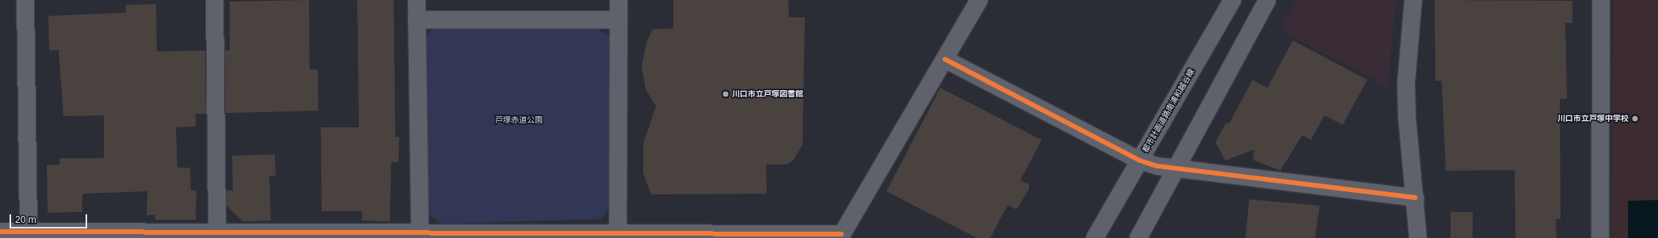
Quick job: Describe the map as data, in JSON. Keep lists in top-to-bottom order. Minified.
{"streets":{"street":["都市計画道路南浦和越谷線"]},"parks":["戸塚赤道公園"],"places":["川口市立戸塚図書館","川口市立戸塚中学校"],"scale_bar":"20 m"}
